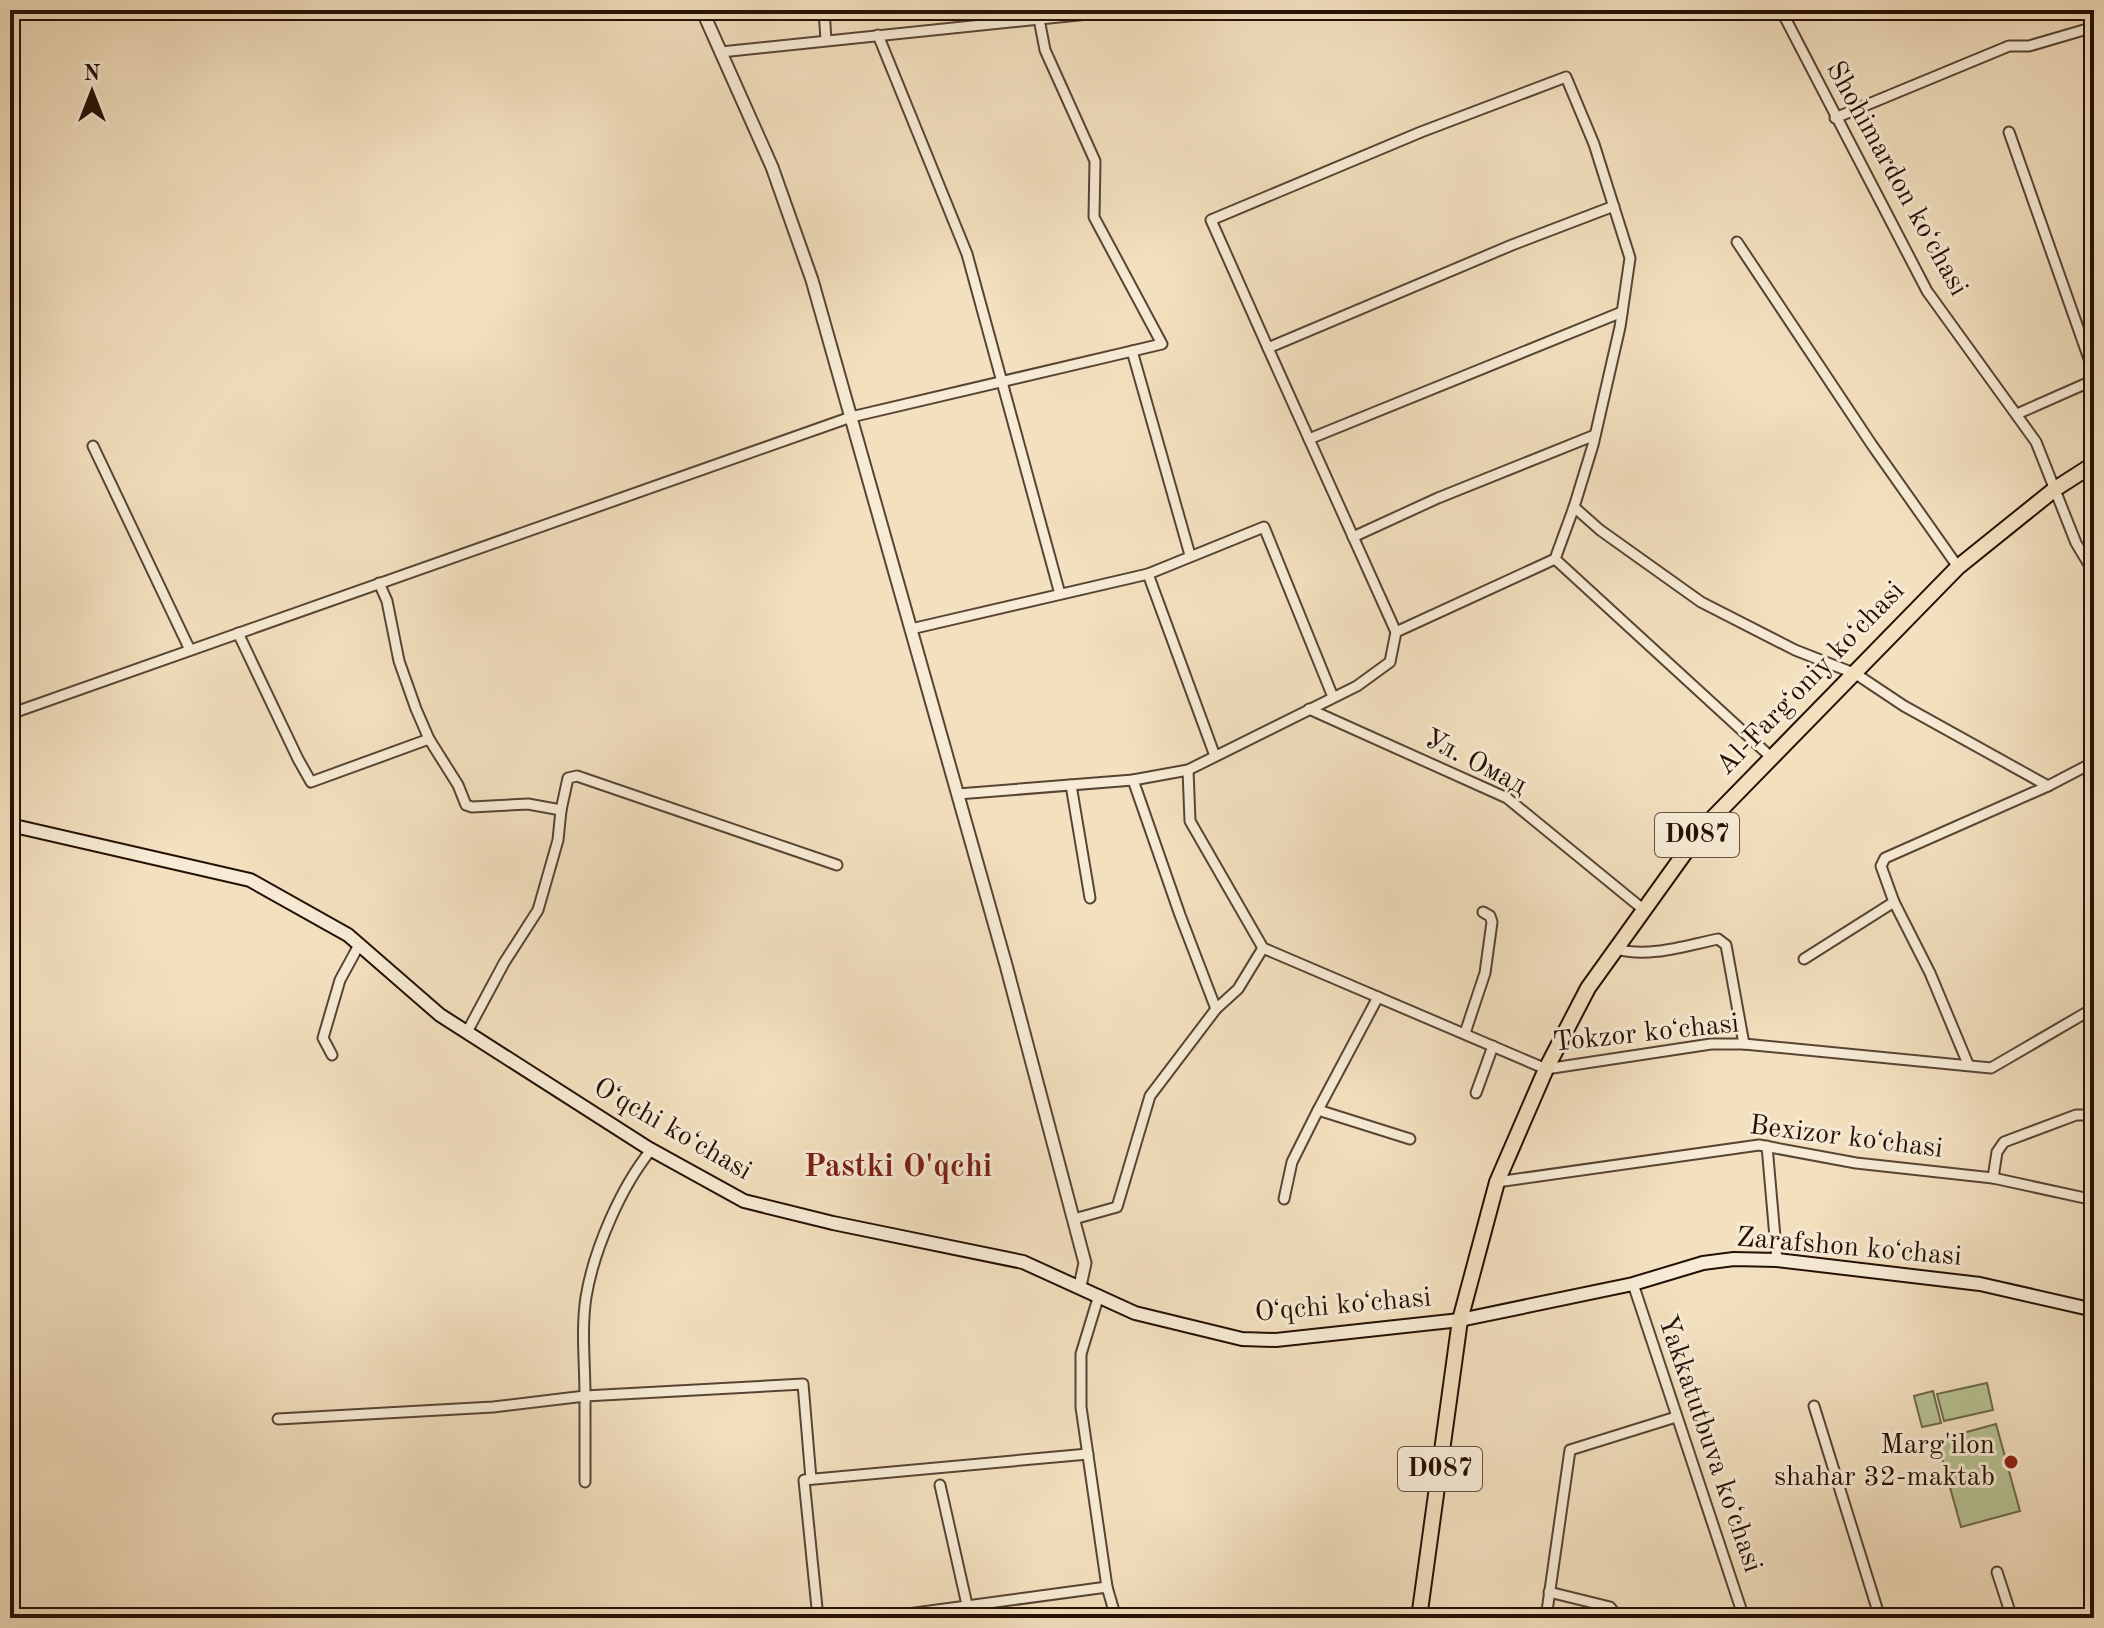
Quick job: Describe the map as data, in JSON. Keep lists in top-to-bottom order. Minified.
{"streets":{"main road":["Al-Fargʻoniy koʻchasi","D087","Oʻqchi koʻchasi","Zarafshon koʻchasi"],"street":["Shohimardon koʻchasi","Ул. Омад","Tokzor koʻchasi","Bexizor koʻchasi","Yakkatutbuva koʻchasi"]},"crossings":[["Shohimardon koʻchasi","Al-Fargʻoniy koʻchasi"],["Al-Fargʻoniy koʻchasi","Ул. Омад"],["Al-Fargʻoniy koʻchasi","D087"],["Al-Fargʻoniy koʻchasi","Tokzor koʻchasi"],["Al-Fargʻoniy koʻchasi","Oʻqchi koʻchasi"],["Al-Fargʻoniy koʻchasi","Bexizor koʻchasi"],["Al-Fargʻoniy koʻchasi","Zarafshon koʻchasi"],["D087","Oʻqchi koʻchasi"],["D087","Zarafshon koʻchasi"],["Oʻqchi koʻchasi","Zarafshon koʻchasi"],["Zarafshon koʻchasi","Yakkatutbuva koʻchasi"]],"districts":["Pastki O'qchi"],"places":["Marg'ilon shahar 32-maktab"],"north":"top"}
